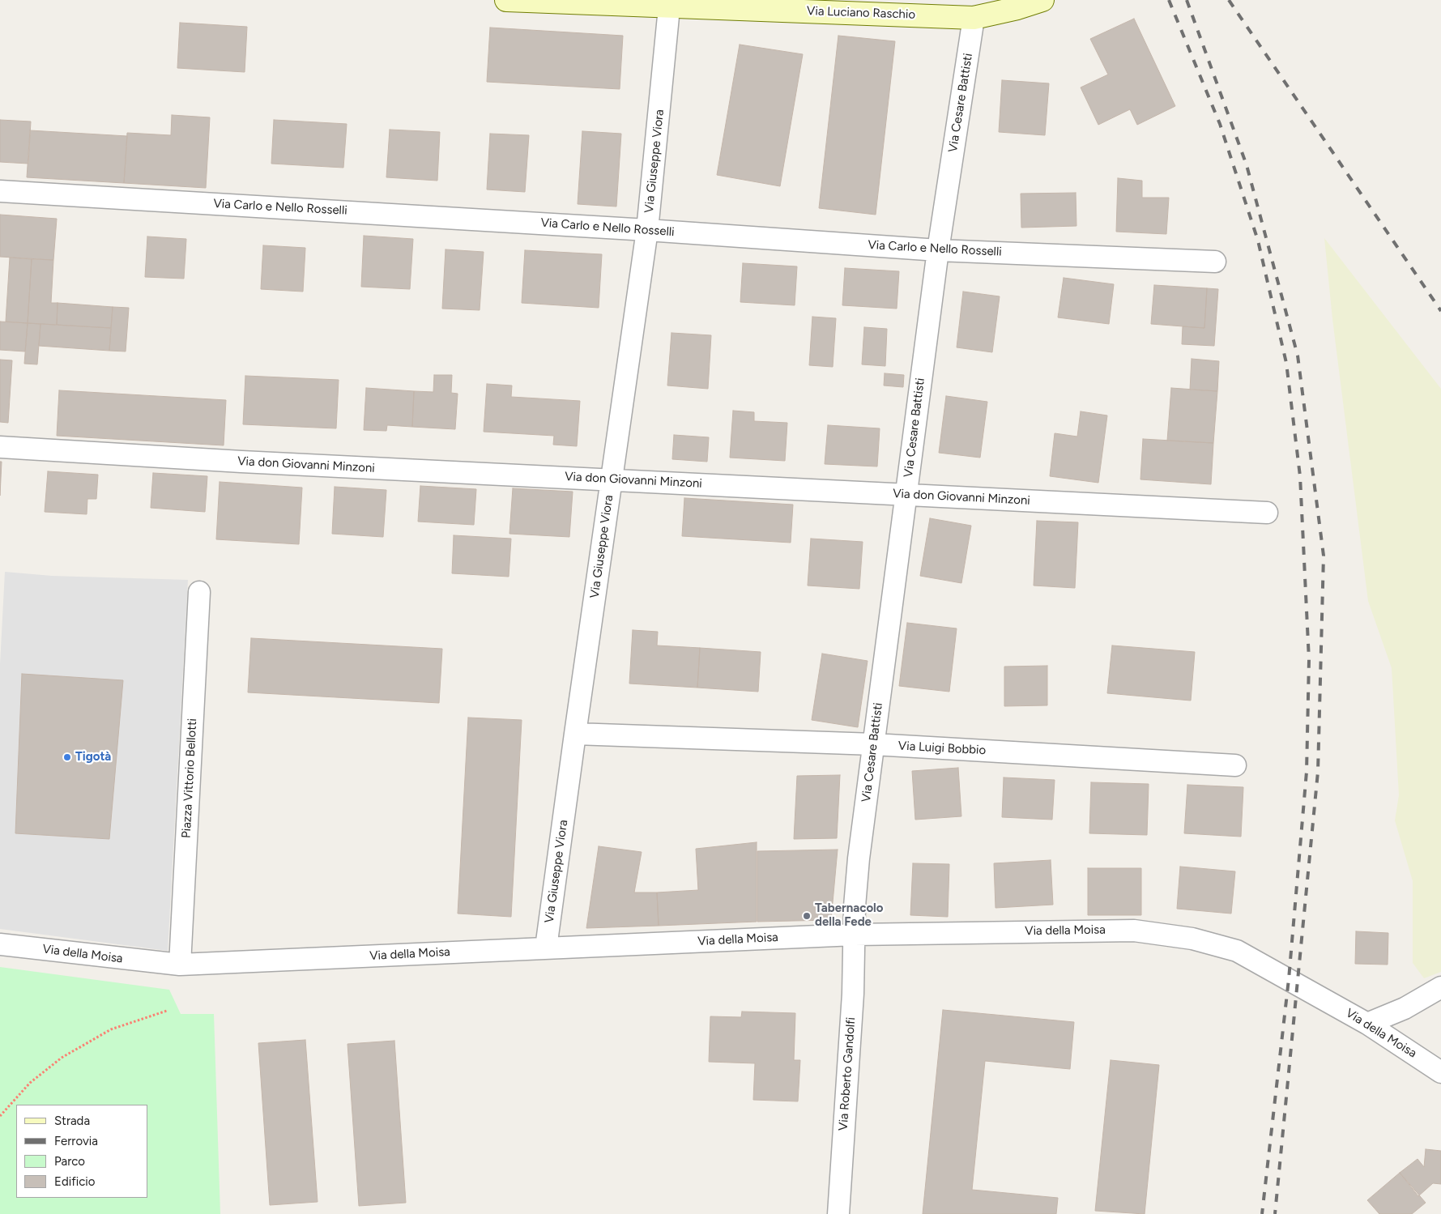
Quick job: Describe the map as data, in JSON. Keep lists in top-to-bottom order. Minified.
{"streets":{"street":["Via Luciano Raschio","Via Cesare Battisti","Via Giuseppe Viora","Via Carlo e Nello Rosselli","Via don Giovanni Minzoni","Via Luigi Bobbio","Piazza Vittorio Bellotti","Via della Moisa","Via Roberto Gandolfi"]},"crossings":[["Via Luciano Raschio","Via Cesare Battisti"],["Via Luciano Raschio","Via Giuseppe Viora"],["Via Cesare Battisti","Via Carlo e Nello Rosselli"],["Via Cesare Battisti","Via don Giovanni Minzoni"],["Via Cesare Battisti","Via Luigi Bobbio"],["Via Cesare Battisti","Via della Moisa"],["Via Cesare Battisti","Via Roberto Gandolfi"],["Via Giuseppe Viora","Via Carlo e Nello Rosselli"],["Via Giuseppe Viora","Via don Giovanni Minzoni"],["Via Giuseppe Viora","Via Luigi Bobbio"],["Via Giuseppe Viora","Via della Moisa"],["Piazza Vittorio Bellotti","Via della Moisa"],["Via della Moisa","Via Roberto Gandolfi"]],"places":["Tigotà","Tabernacolo della Fede"],"legend":["Strada","Ferrovia","Parco","Edificio"]}
